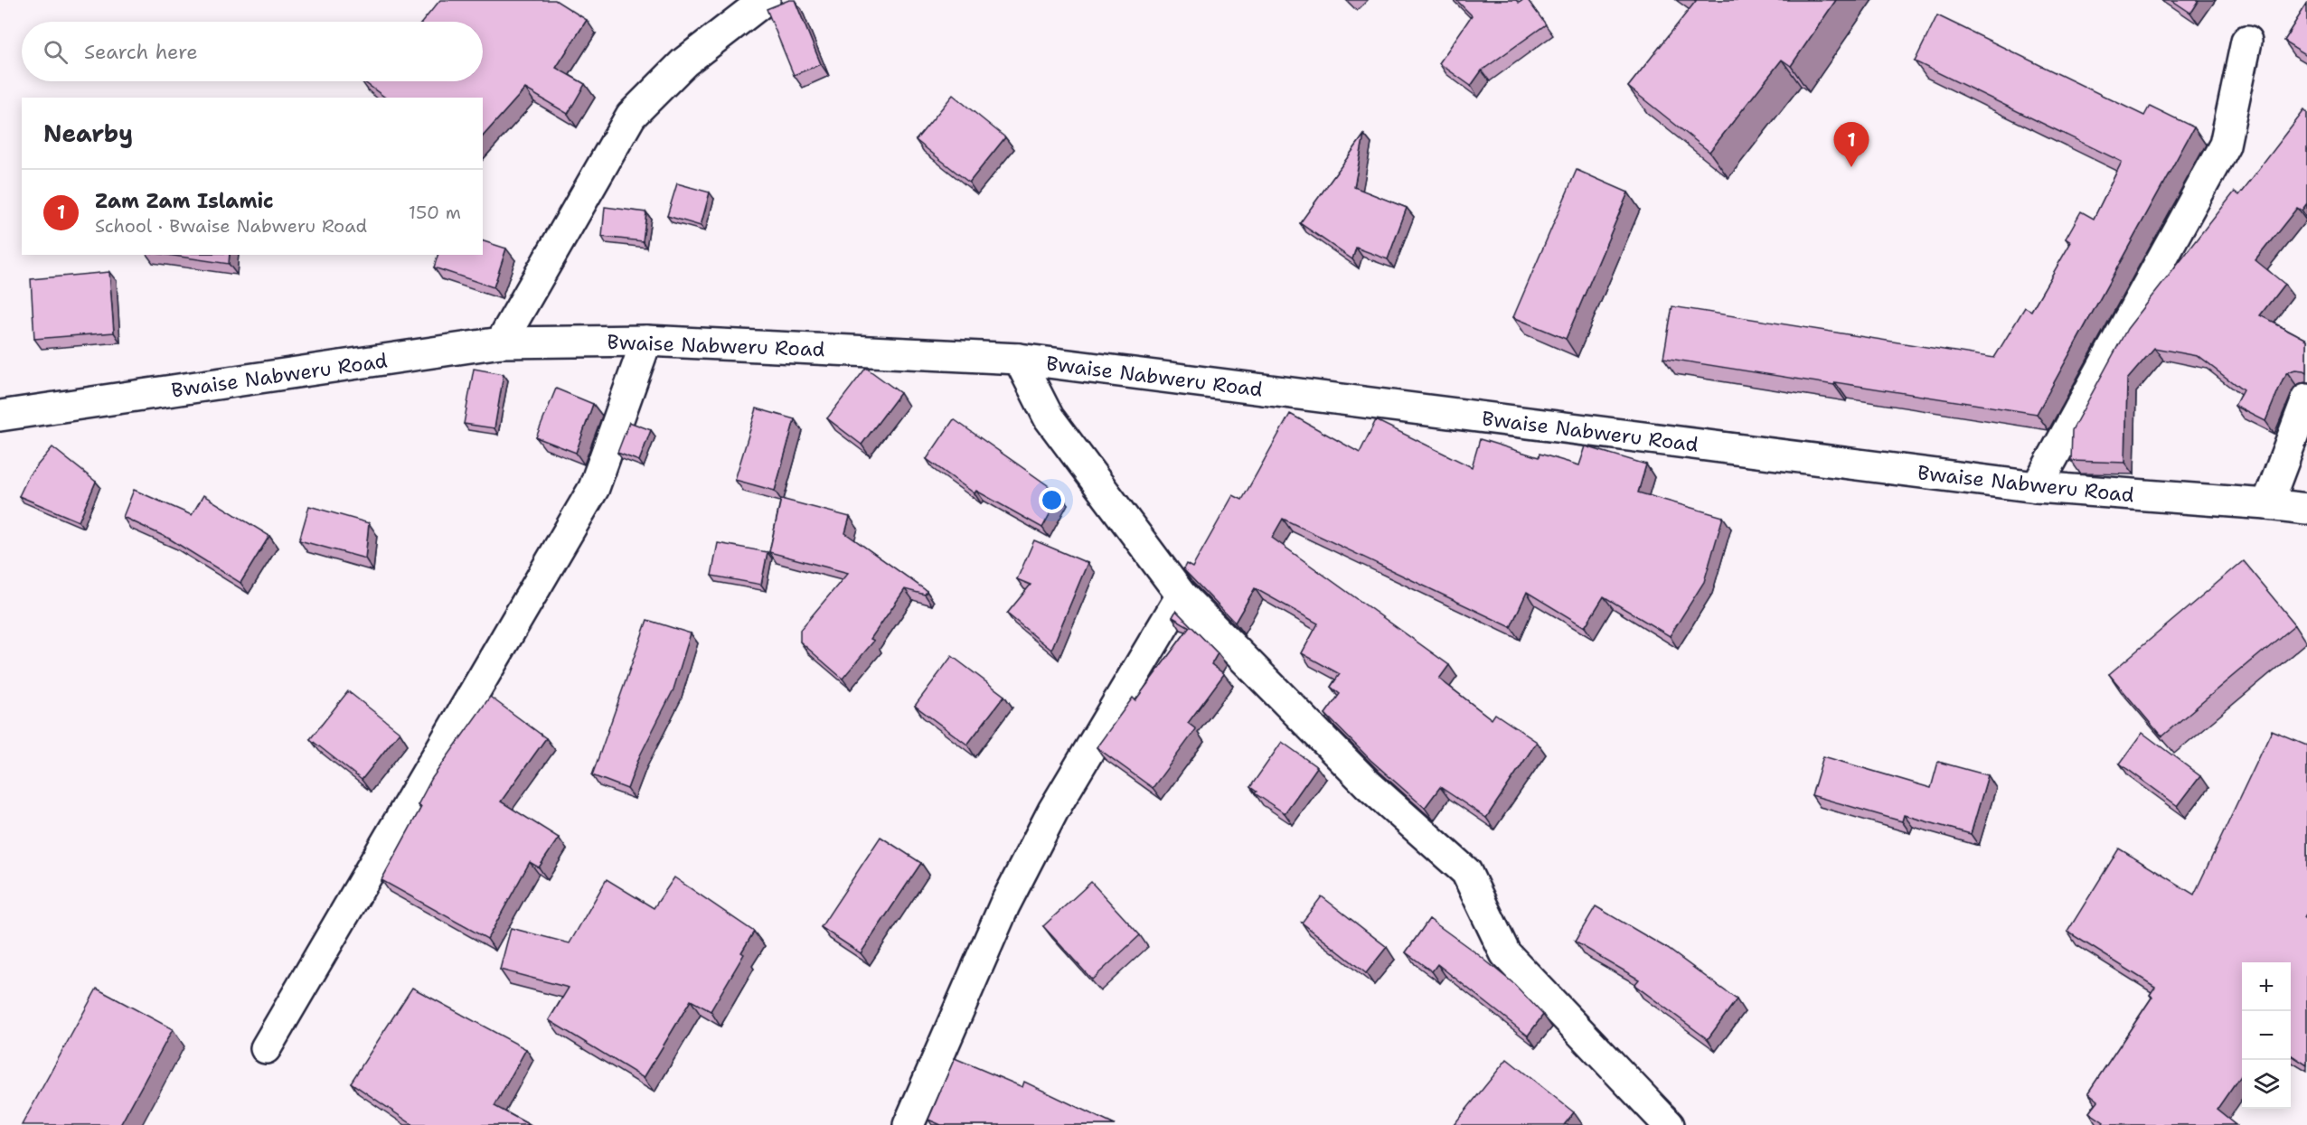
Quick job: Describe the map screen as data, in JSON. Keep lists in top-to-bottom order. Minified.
{"streets":{"street":["Bwaise Nabweru Road"]},"page":{"search":"Search here","heading":"Nearby","pins":"1","list":[{"mark":"1","name":"Zam Zam Islamic","note":"School · Bwaise Nabweru Road","value":"150 m"}],"map_buttons":["+","−"]}}
